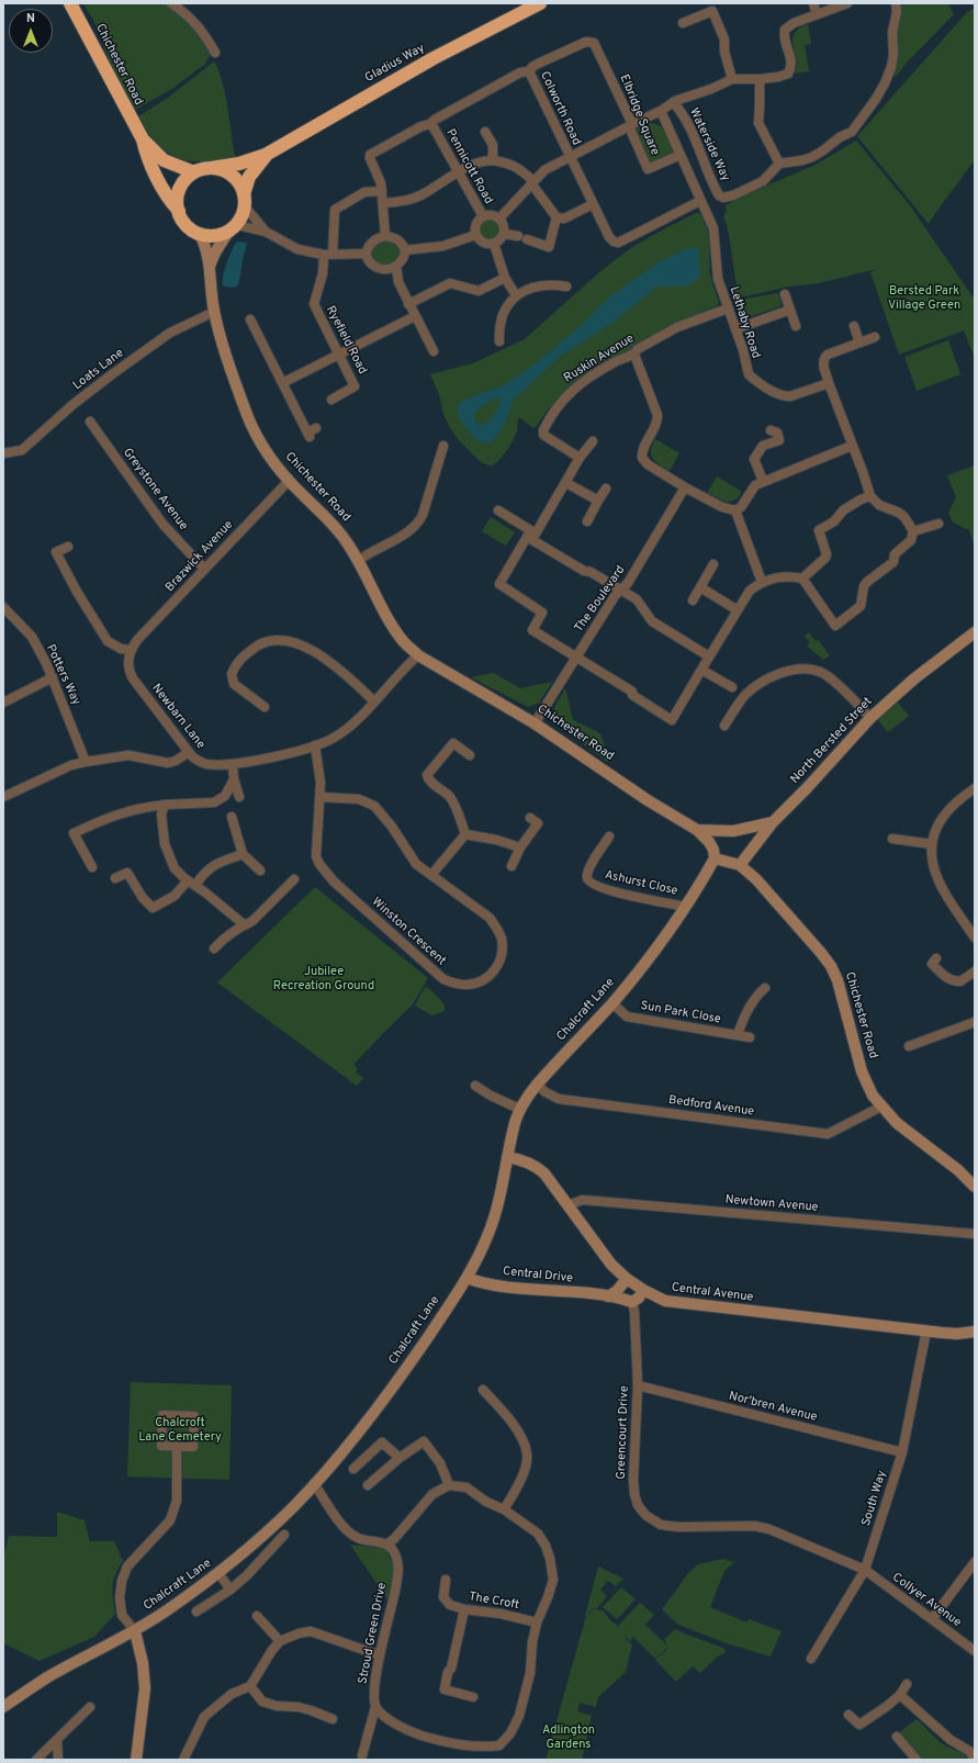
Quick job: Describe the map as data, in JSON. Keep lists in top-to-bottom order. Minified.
{"streets":{"highway":["Gladius Way","Chichester Road"],"street":["Colworth Road","Elbridge Square","Waterside Way","Pennicott Road","Lethaby Road","Ryefield Road","Ruskin Avenue","Loats Lane","Greystone Avenue","Brazwick Avenue","The Boulevard","Potters Way","Newbarn Lane","North Bersted Street","Ashurst Close","Winston Crescent","Chalcraft Lane","Sun Park Close","Bedford Avenue","Newtown Avenue","Central Drive","Central Avenue","Nor'bren Avenue","Greencourt Drive","South Way","Collyer Avenue","The Croft","Stroud Green Drive"]},"crossings":[["Gladius Way","Chichester Road"],["Chichester Road","Loats Lane"],["Chichester Road","Brazwick Avenue"],["Chichester Road","The Boulevard"],["Chichester Road","Newbarn Lane"],["Chichester Road","North Bersted Street"],["Chichester Road","Chalcraft Lane"],["Chichester Road","Bedford Avenue"],["Colworth Road","Elbridge Square"],["Colworth Road","Pennicott Road"],["Colworth Road","Lethaby Road"],["Elbridge Square","Lethaby Road"],["Pennicott Road","Ryefield Road"],["Lethaby Road","Ruskin Avenue"],["Greystone Avenue","Brazwick Avenue"],["Brazwick Avenue","Newbarn Lane"],["Newbarn Lane","Winston Crescent"],["Ashurst Close","Chalcraft Lane"],["Chalcraft Lane","Sun Park Close"],["Chalcraft Lane","Bedford Avenue"],["Chalcraft Lane","Central Drive"],["Chalcraft Lane","Central Avenue"],["Newtown Avenue","Central Avenue"],["Central Drive","Central Avenue"],["Central Avenue","South Way"],["Nor'bren Avenue","Greencourt Drive"],["Nor'bren Avenue","South Way"],["Greencourt Drive","South Way"],["Greencourt Drive","Collyer Avenue"],["South Way","Collyer Avenue"]],"parks":["Bersted Park Village Green","Jubilee Recreation Ground","Chalcroft Lane Cemetery","Adlington Gardens"],"north":"top"}
